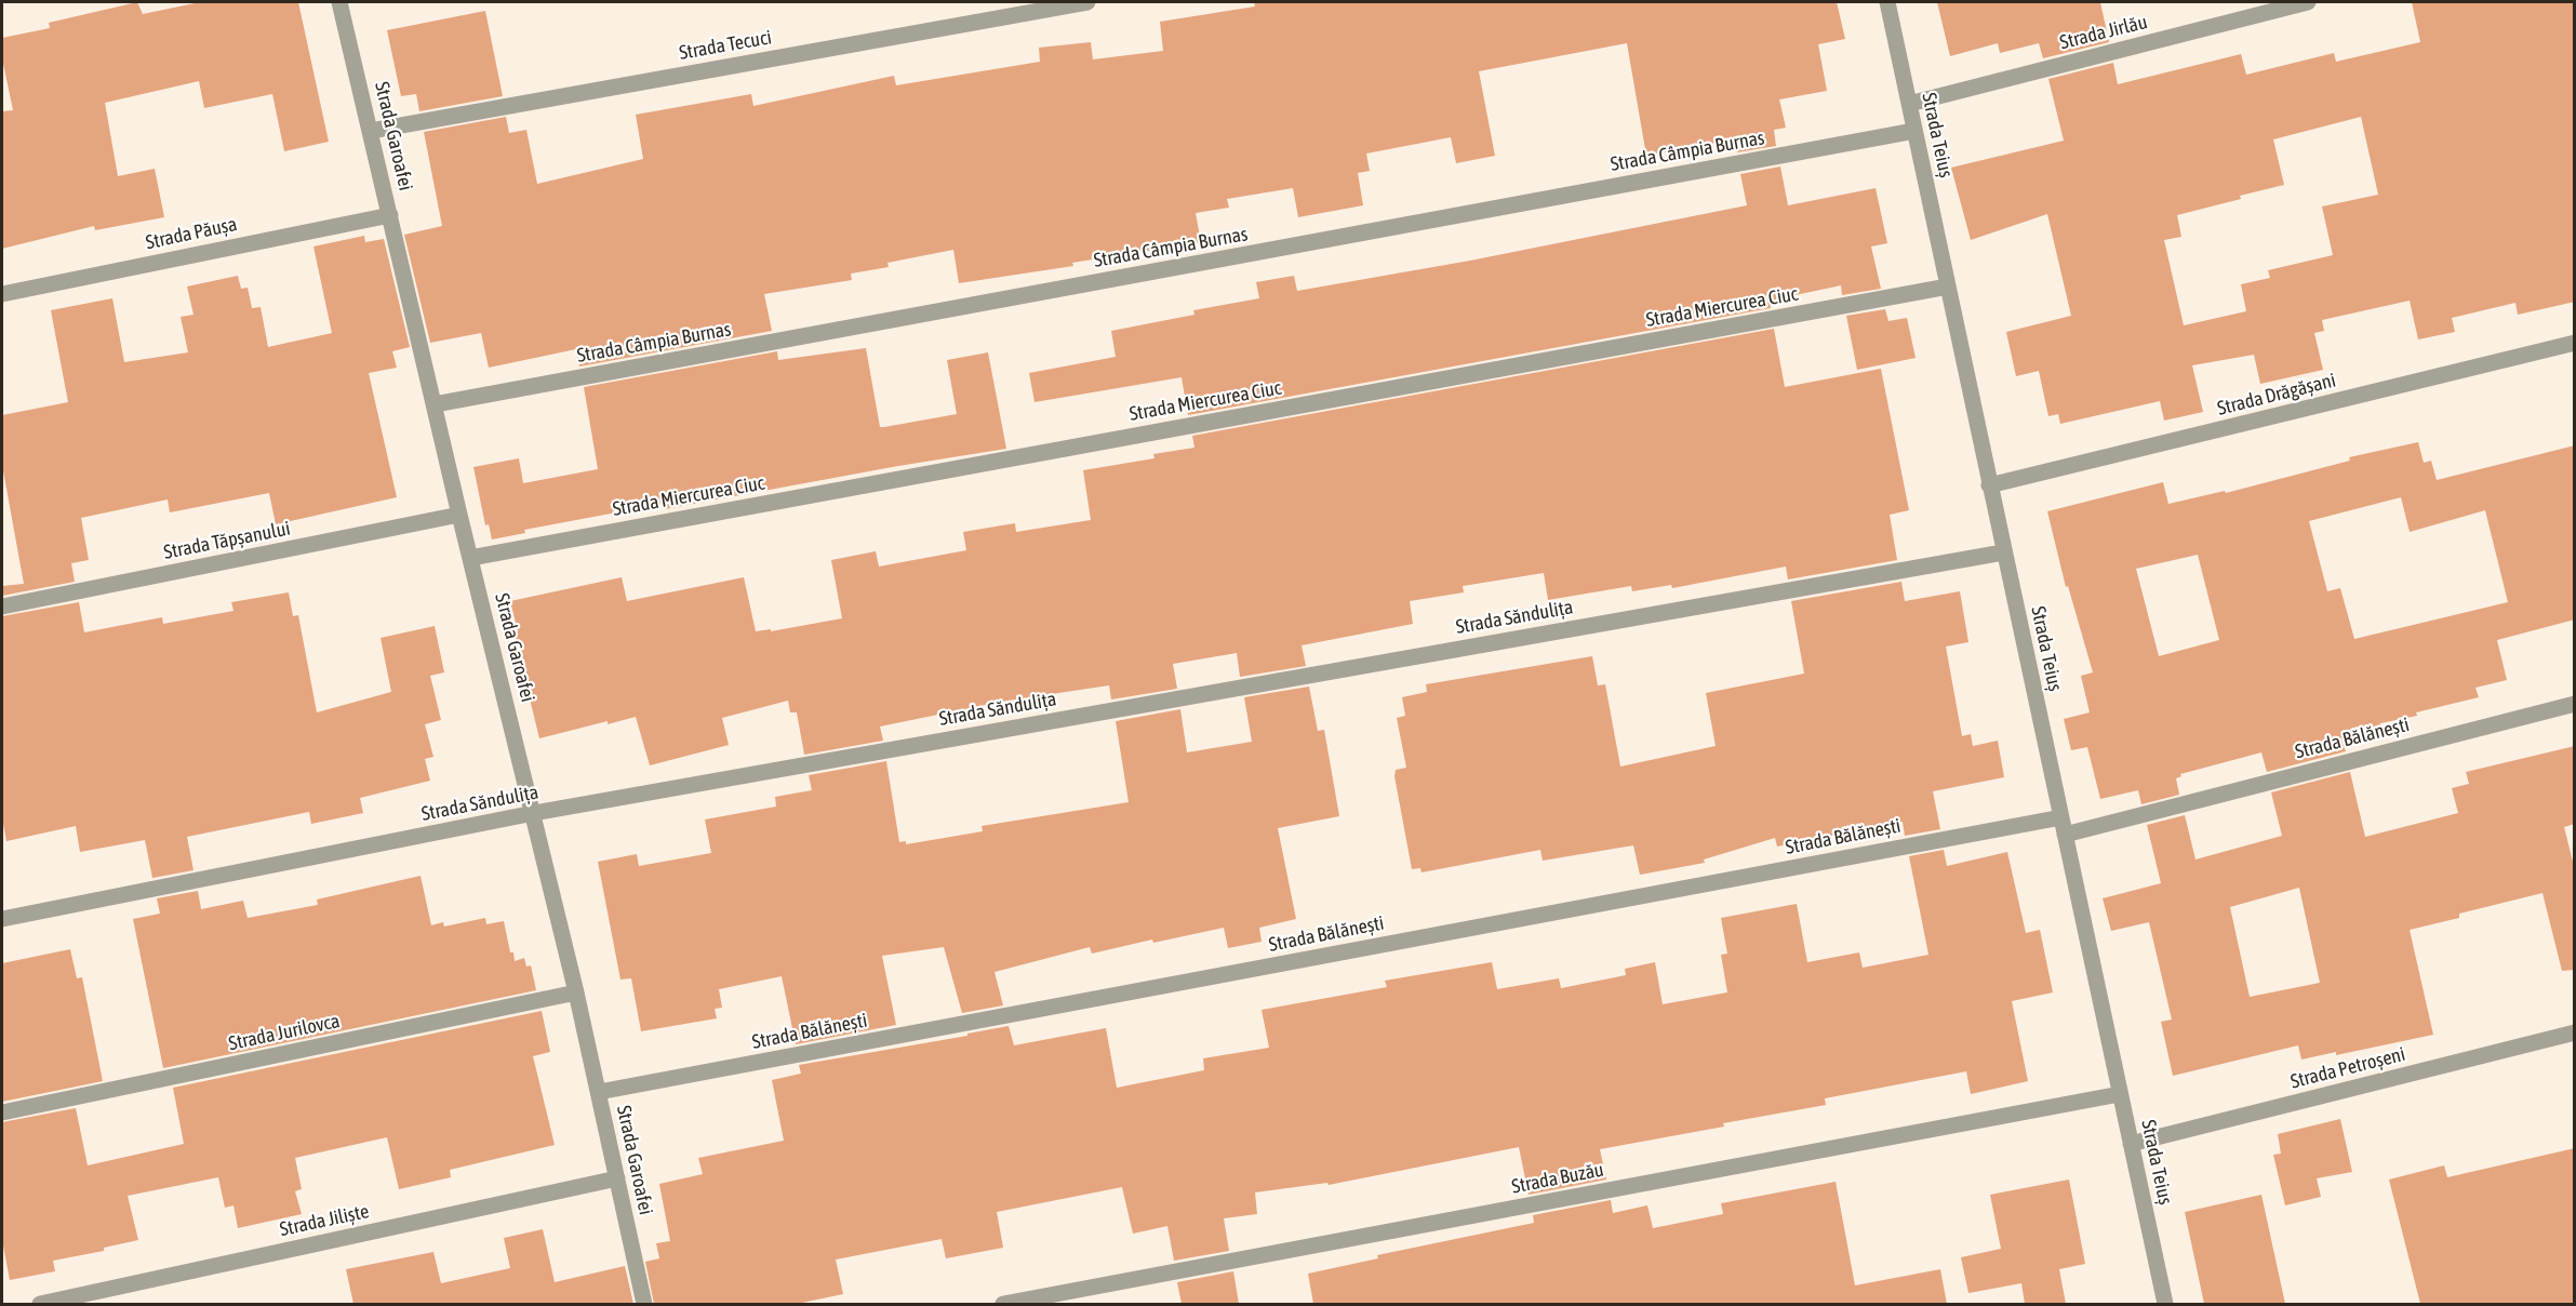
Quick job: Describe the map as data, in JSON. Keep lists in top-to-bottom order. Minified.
{"streets":{"street":["Strada Jirlău","Strada Tecuci","Strada Teiuș","Strada Garoafei","Strada Câmpia Burnas","Strada Păușa","Strada Miercurea Ciuc","Strada Drăgășani","Strada Tăpșanului","Strada Săndulița","Strada Bălănești","Strada Jurilovca","Strada Petroșeni","Strada Buzău","Strada Jiliște"]},"crossings":[["Strada Jirlău","Strada Teiuș"],["Strada Tecuci","Strada Garoafei"],["Strada Teiuș","Strada Câmpia Burnas"],["Strada Teiuș","Strada Miercurea Ciuc"],["Strada Teiuș","Strada Drăgășani"],["Strada Teiuș","Strada Săndulița"],["Strada Teiuș","Strada Bălănești"],["Strada Teiuș","Strada Petroșeni"],["Strada Teiuș","Strada Buzău"],["Strada Garoafei","Strada Câmpia Burnas"],["Strada Garoafei","Strada Păușa"],["Strada Garoafei","Strada Miercurea Ciuc"],["Strada Garoafei","Strada Tăpșanului"],["Strada Garoafei","Strada Săndulița"],["Strada Garoafei","Strada Bălănești"],["Strada Garoafei","Strada Jurilovca"],["Strada Garoafei","Strada Jiliște"]]}
